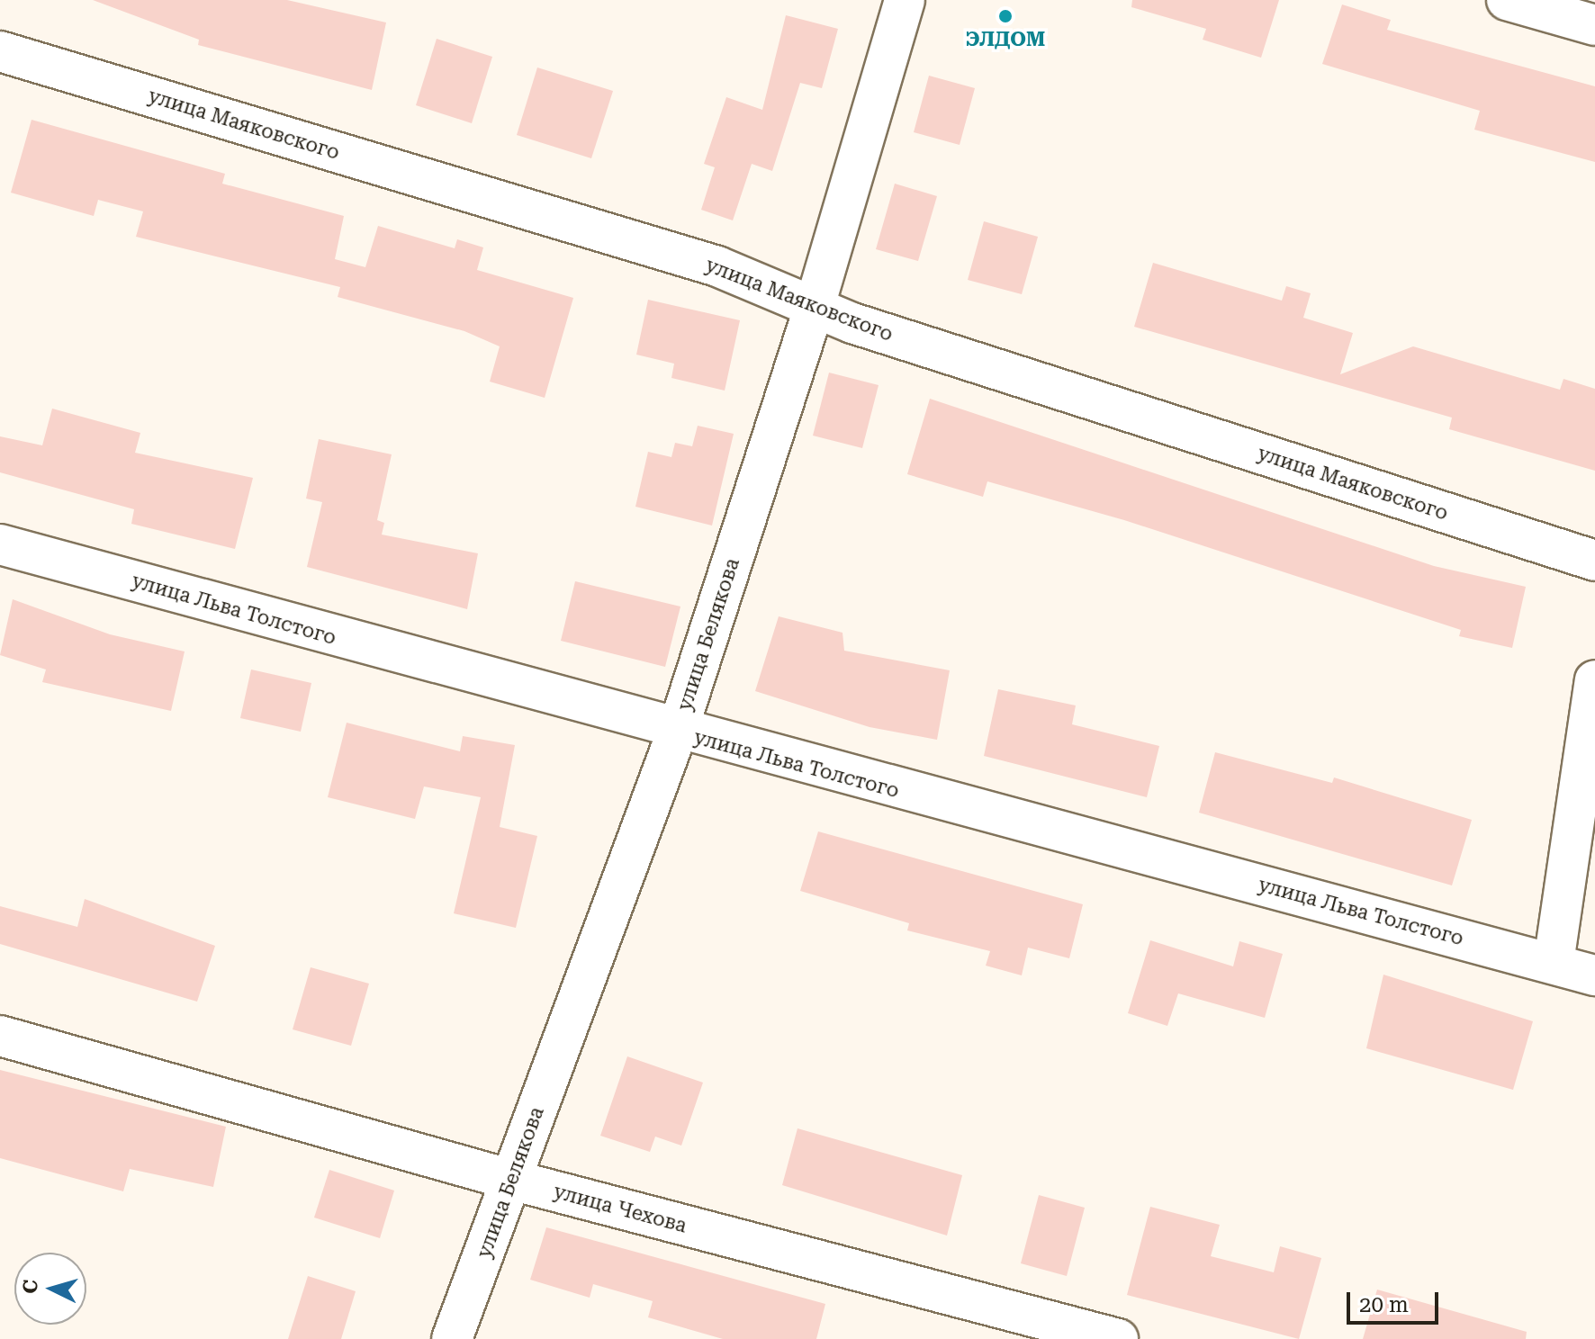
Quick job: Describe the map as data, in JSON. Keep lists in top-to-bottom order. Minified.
{"streets":{"street":["улица Маяковского","улица Льва Толстого","улица Белякова","улица Чехова"]},"crossings":[["улица Маяковского","улица Белякова"],["улица Льва Толстого","улица Белякова"],["улица Белякова","улица Чехова"]],"places":["ЭЛДОМ"],"scale_bar":"20 m","north":"left"}
